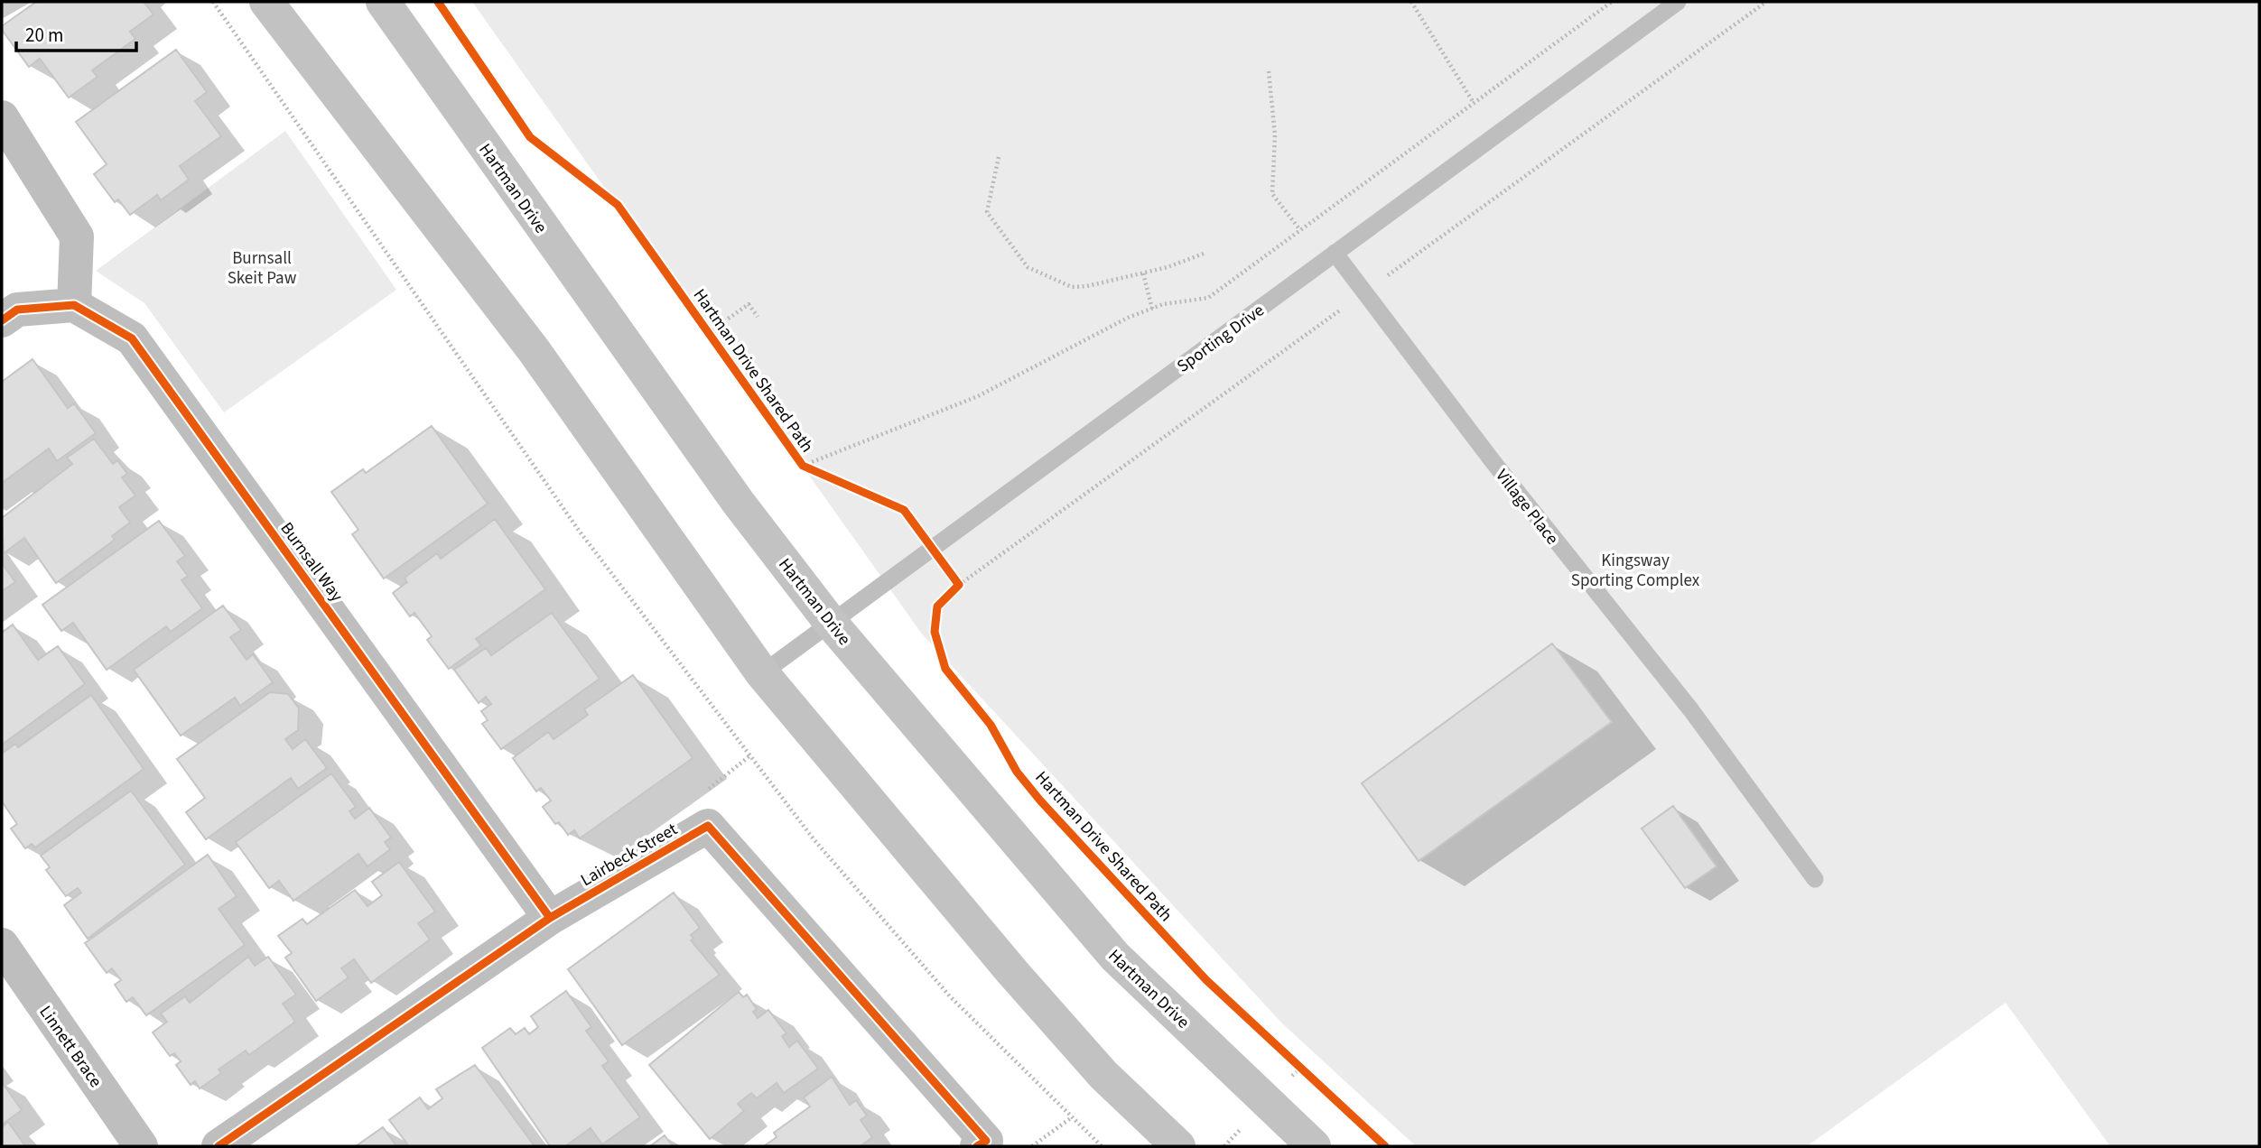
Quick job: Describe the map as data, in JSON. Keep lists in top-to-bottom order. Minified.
{"streets":{"main road":["Hartman Drive"],"street":["Burnsall Way","Lairbeck Street","Linnett Brace"],"lane":["Sporting Drive","Village Place"],"cycle path":["Hartman Drive Shared Path"]},"crossings":[["Hartman Drive","Sporting Drive"],["Sporting Drive","Village Place"],["Burnsall Way","Lairbeck Street"]],"parks":["Burnsall Skeit Paw","Kingsway Sporting Complex"],"scale_bar":"20 m"}
